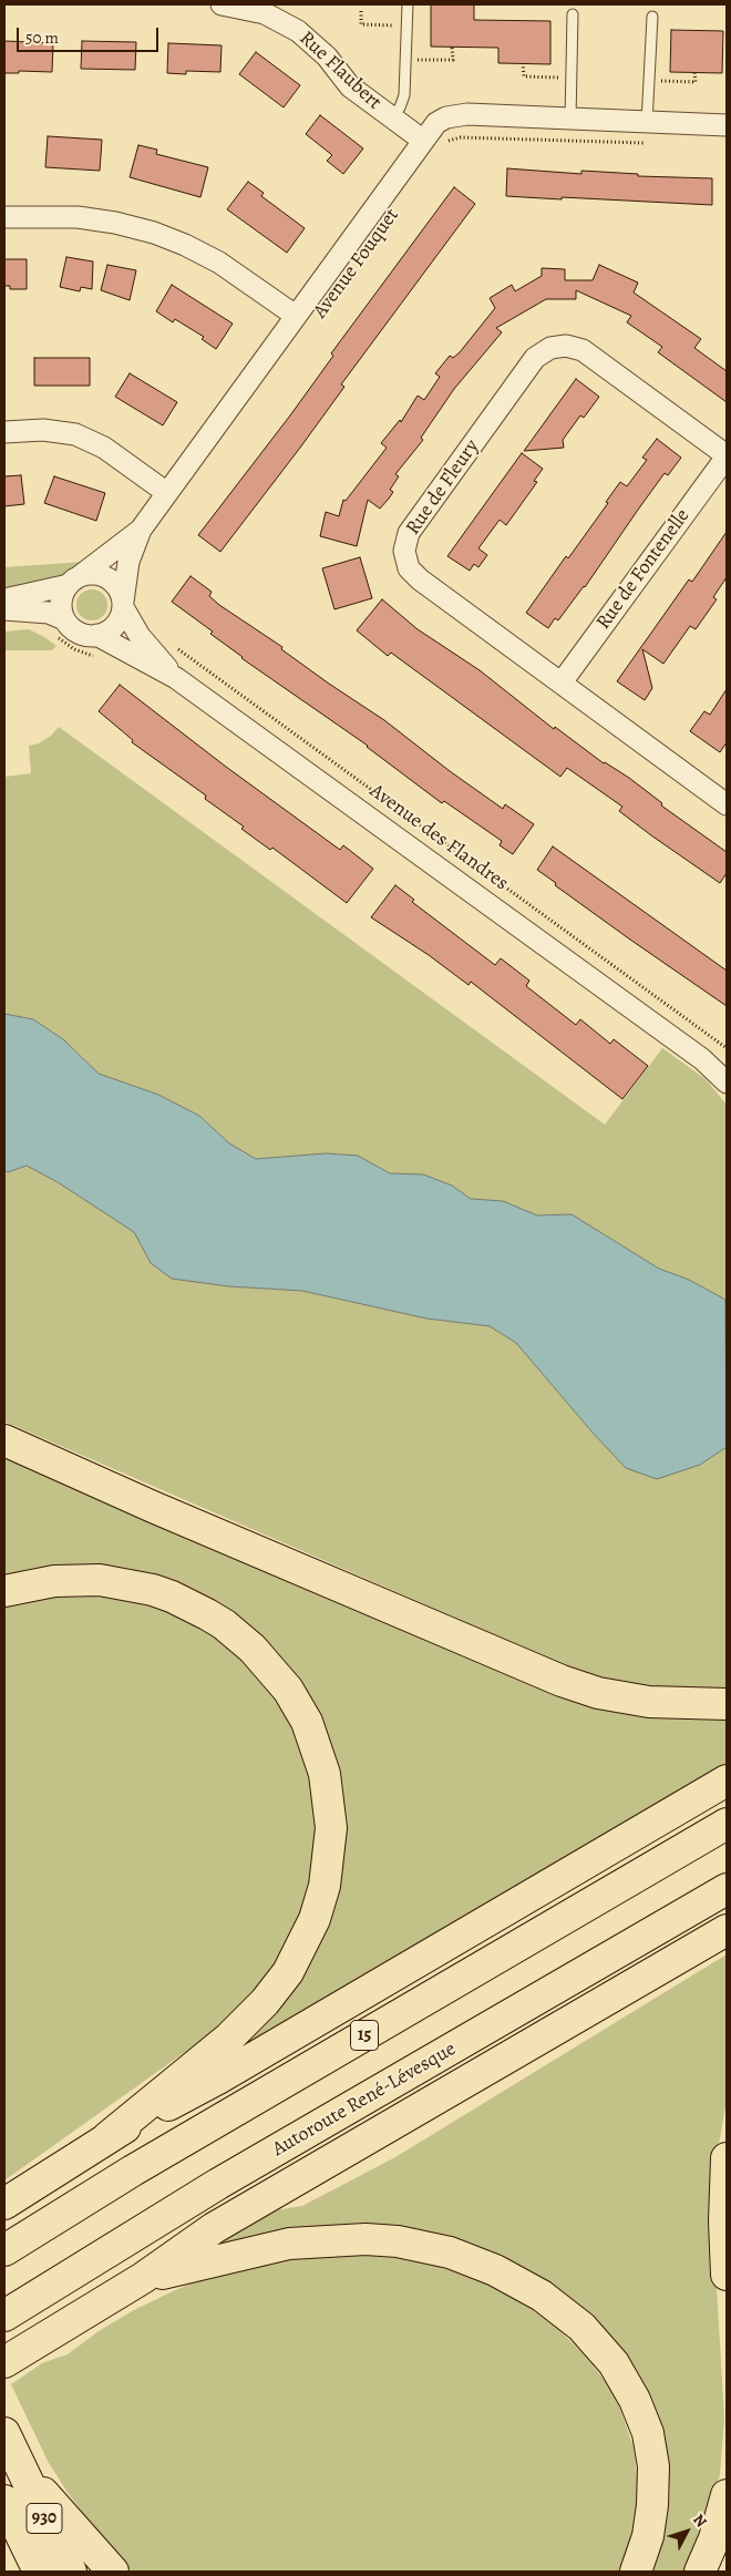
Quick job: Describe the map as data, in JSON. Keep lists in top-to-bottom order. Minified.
{"streets":{"highway":["15","Autoroute René-Lévesque","930"],"street":["Rue Flaubert","Avenue Fouquet","Rue de Fleury","Rue de Fontenelle","Avenue des Flandres"]},"crossings":[["Rue Flaubert","Avenue Fouquet"],["Avenue Fouquet","Avenue des Flandres"],["Rue de Fleury","Rue de Fontenelle"]],"scale_bar":"50 m","north":"top right"}
